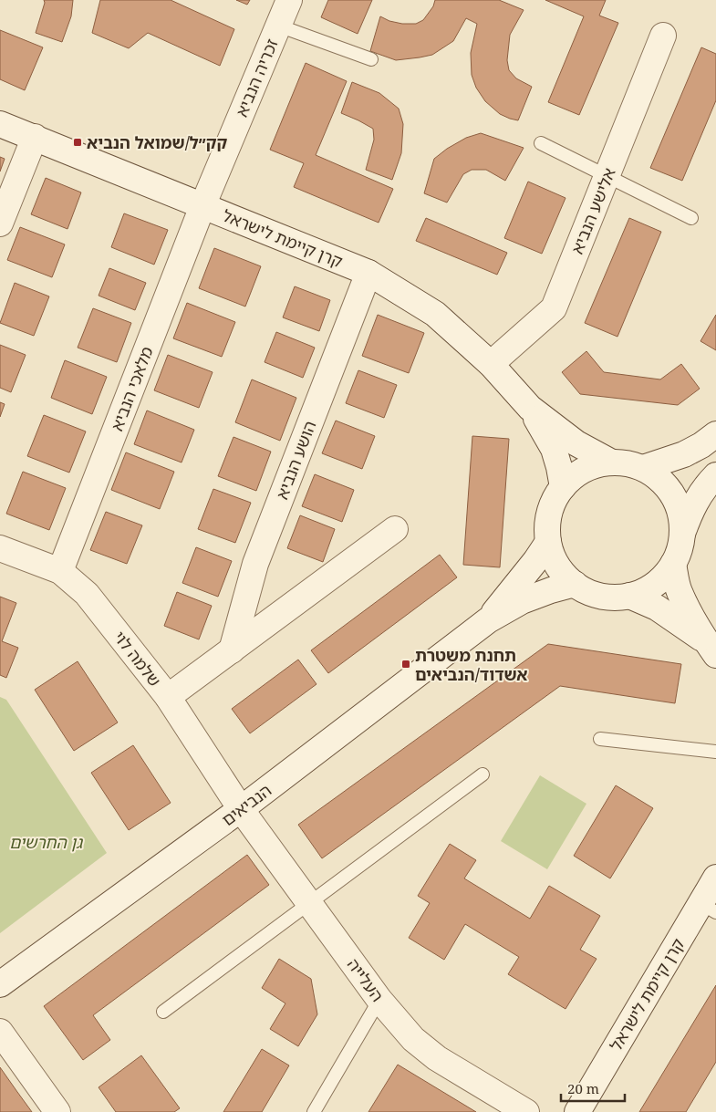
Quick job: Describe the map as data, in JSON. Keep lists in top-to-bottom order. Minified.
{"streets":{"street":["זכריה הנביא","אלישע הנביא","קרן קיימת לישראל","מלאכי הנביא","הושע הנביא","שלמה לוי","הנביאים","העלייה"]},"crossings":[["זכריה הנביא","קרן קיימת לישראל"],["זכריה הנביא","מלאכי הנביא"],["אלישע הנביא","קרן קיימת לישראל"],["קרן קיימת לישראל","מלאכי הנביא"],["קרן קיימת לישראל","הושע הנביא"],["קרן קיימת לישראל","הנביאים"],["מלאכי הנביא","שלמה לוי"],["שלמה לוי","הנביאים"],["שלמה לוי","העלייה"],["הנביאים","העלייה"]],"parks":["גן החרשים"],"places":{"transit":["קק״ל/שמואל הנביא","תחנת משטרת אשדוד/הנביאים"]},"scale_bar":"20 m"}
